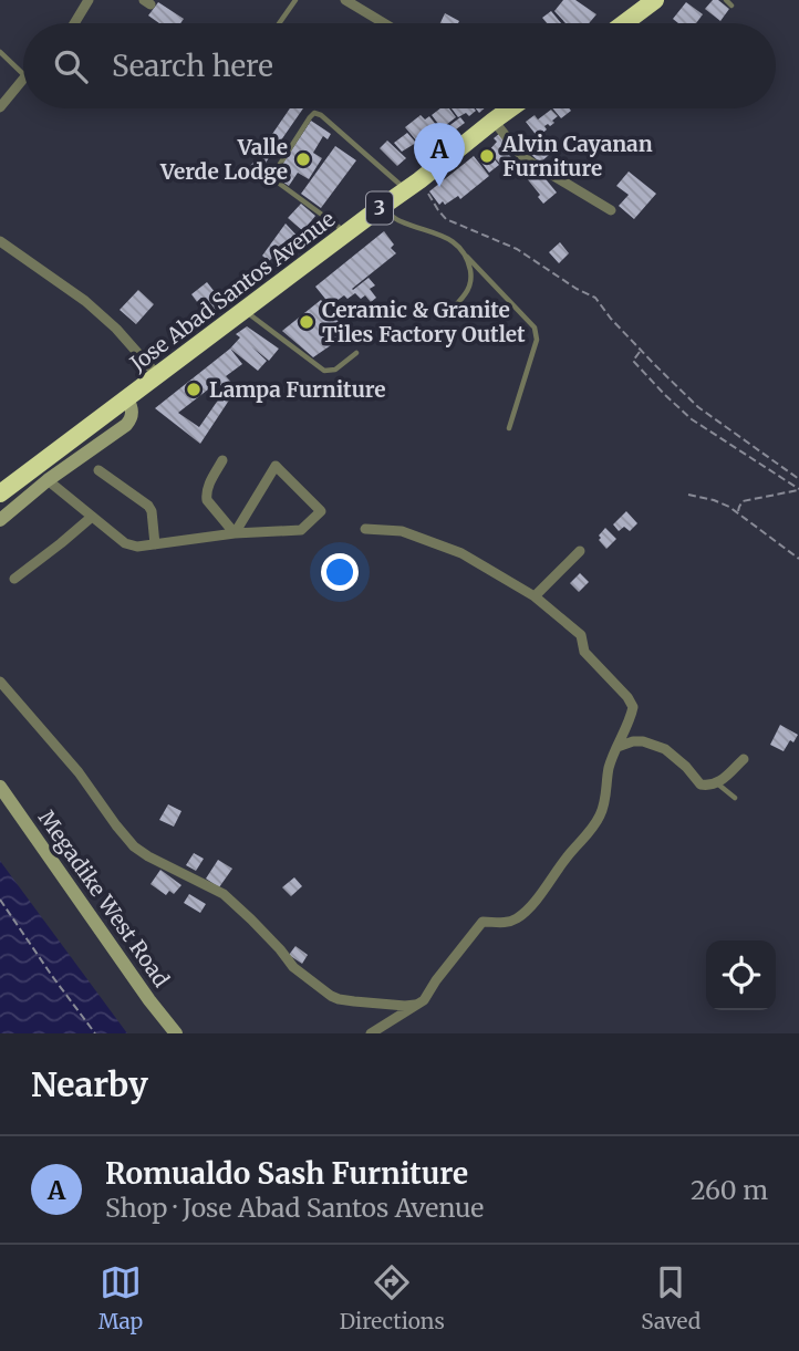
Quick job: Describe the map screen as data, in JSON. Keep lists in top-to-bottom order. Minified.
{"streets":{"highway":["3","Jose Abad Santos Avenue"],"street":["Megadike West Road"]},"places":["Alvin Cayanan Furniture","Valle Verde Lodge","Ceramic & Granite Tiles Factory Outlet","Lampa Furniture"],"page":{"search":"Search here","pins":"A","heading":"Nearby","list":[{"mark":"A","name":"Romualdo Sash Furniture","note":"Shop · Jose Abad Santos Avenue","value":"260 m"}],"nav":["Map","Directions","Saved"]}}
